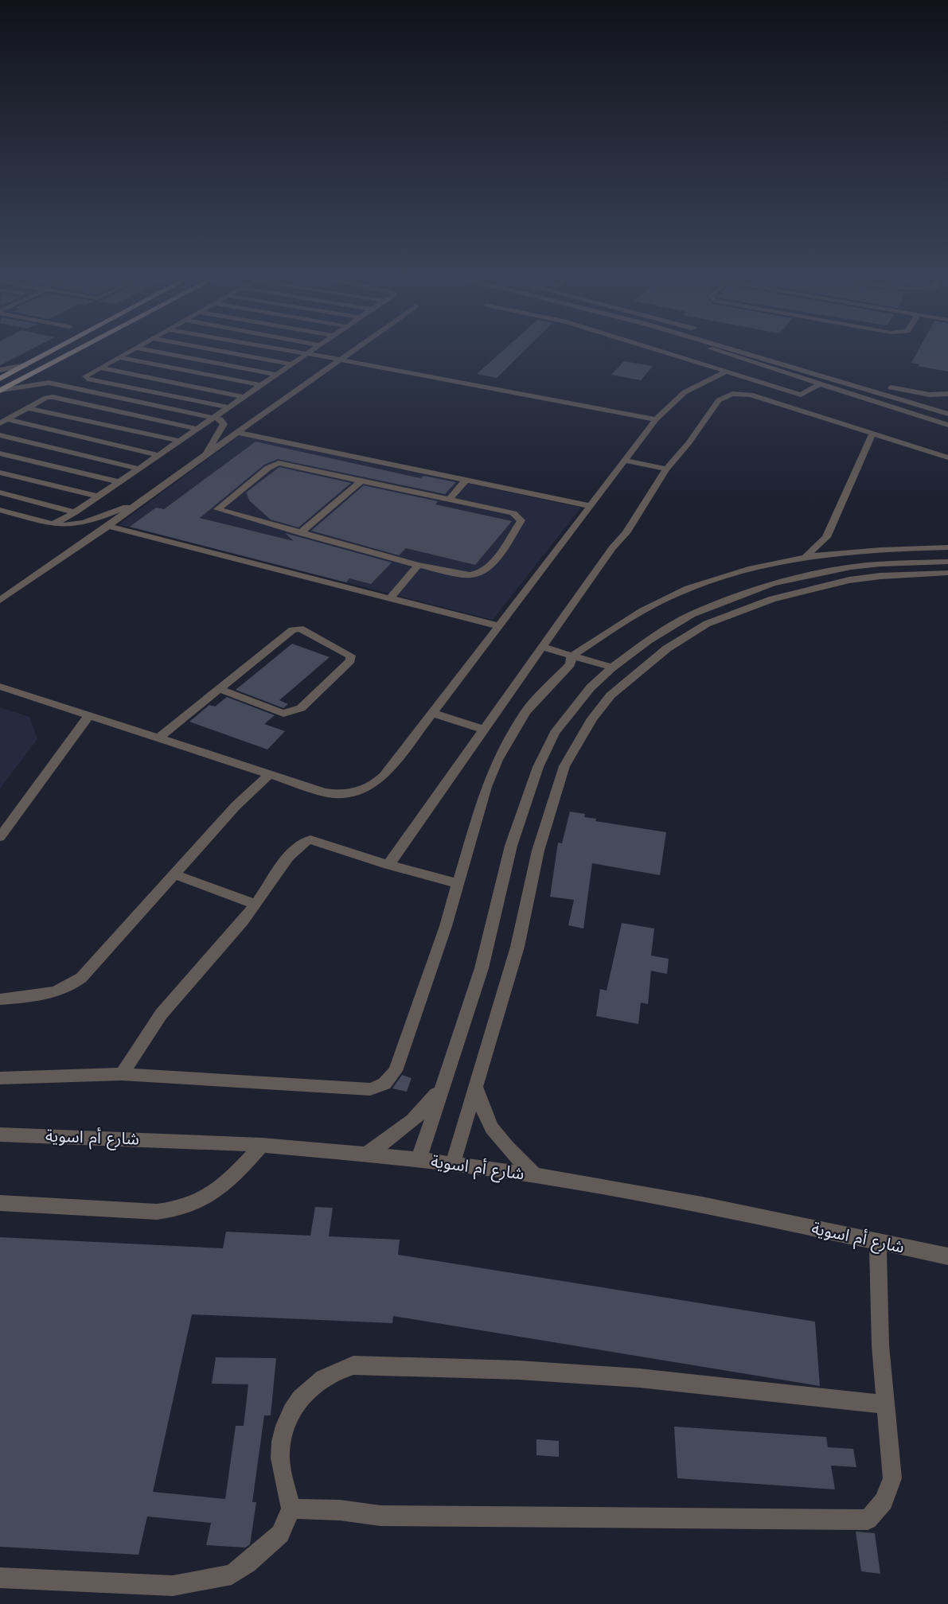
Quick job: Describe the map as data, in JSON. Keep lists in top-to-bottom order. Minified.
{"streets":{"street":["شارع أم اسوية"]}}
